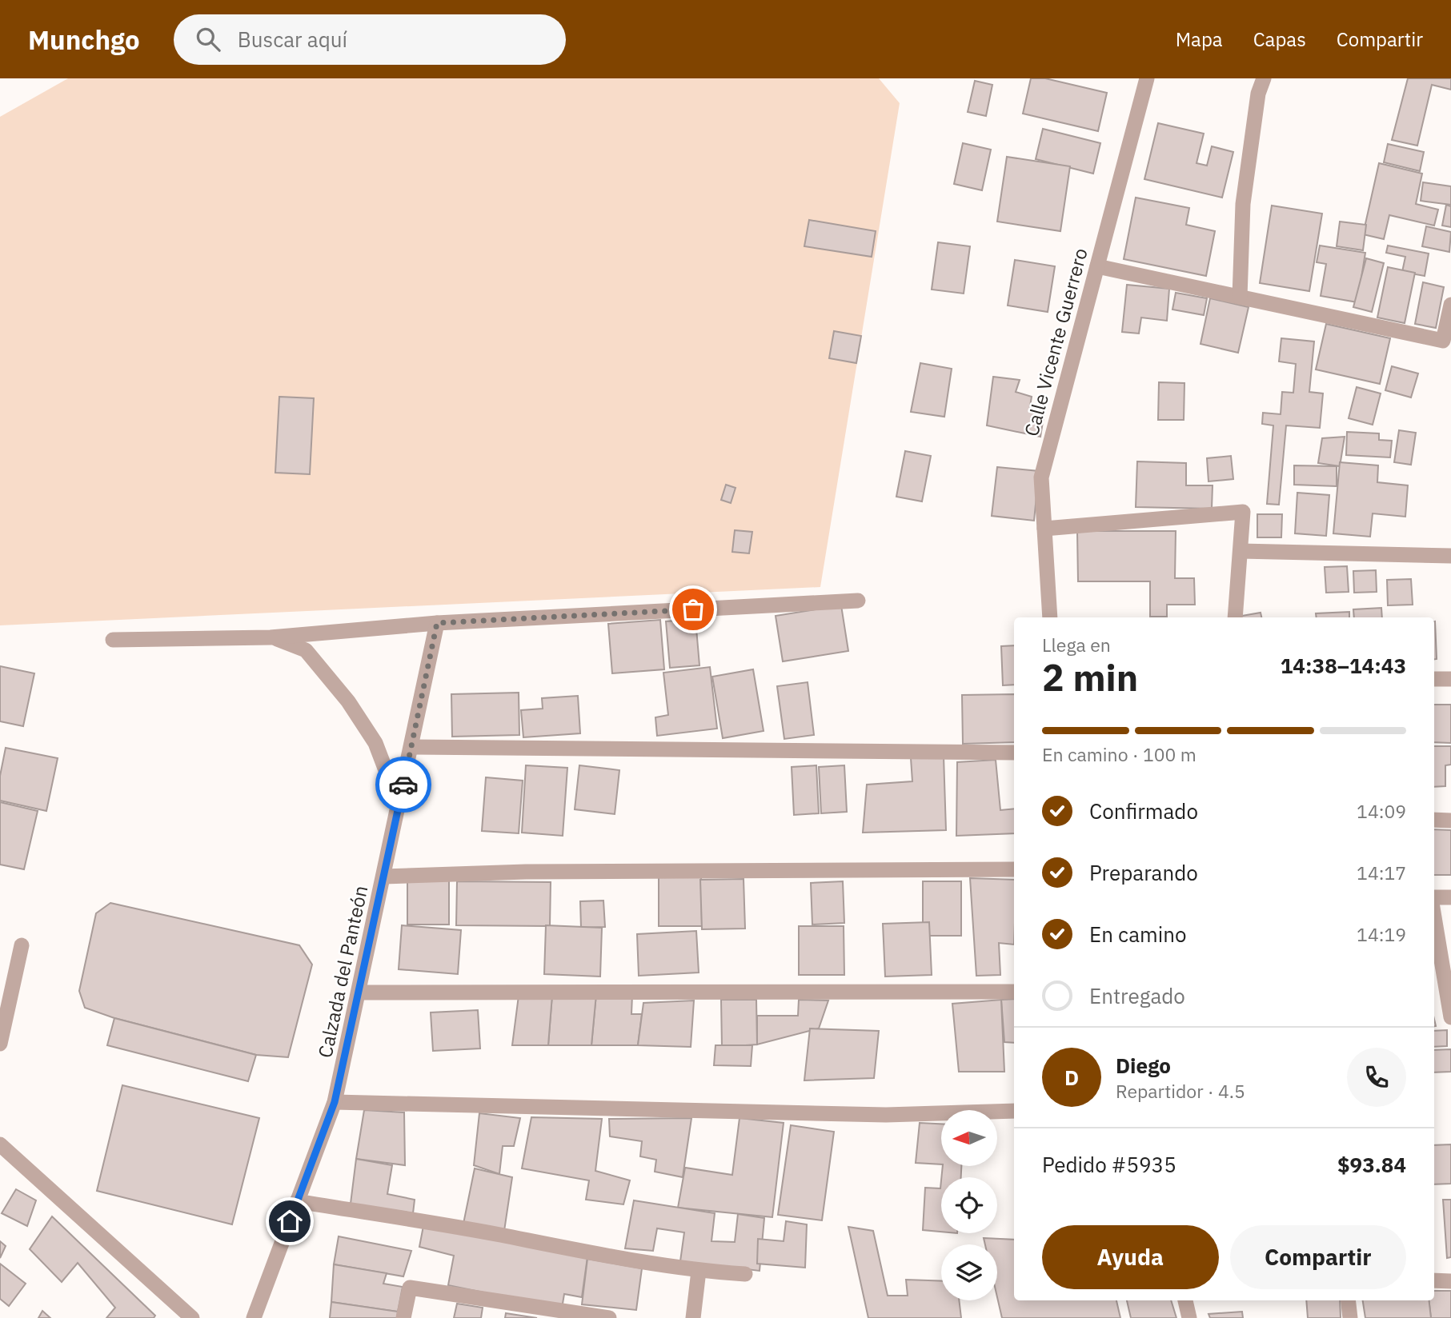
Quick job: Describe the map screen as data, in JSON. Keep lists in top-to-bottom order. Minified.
{"streets":{"street":["Calle Vicente Guerrero","Calzada del Panteón"]},"north":"left","page":{"header":"Munchgo","search":"Buscar aquí","nav":["Mapa","Capas","Compartir"],"heading":["2 min","Llega en","14:38–14:43"],"panel":["Diego","Repartidor · 4.5","Pedido #5935","$93.84"],"bar":"En camino · 100 m","list":[["Confirmado","14:09"],["Preparando","14:17"],["En camino","14:19"],"Entregado"],"round":"D","buttons":["Ayuda","Compartir"]}}
